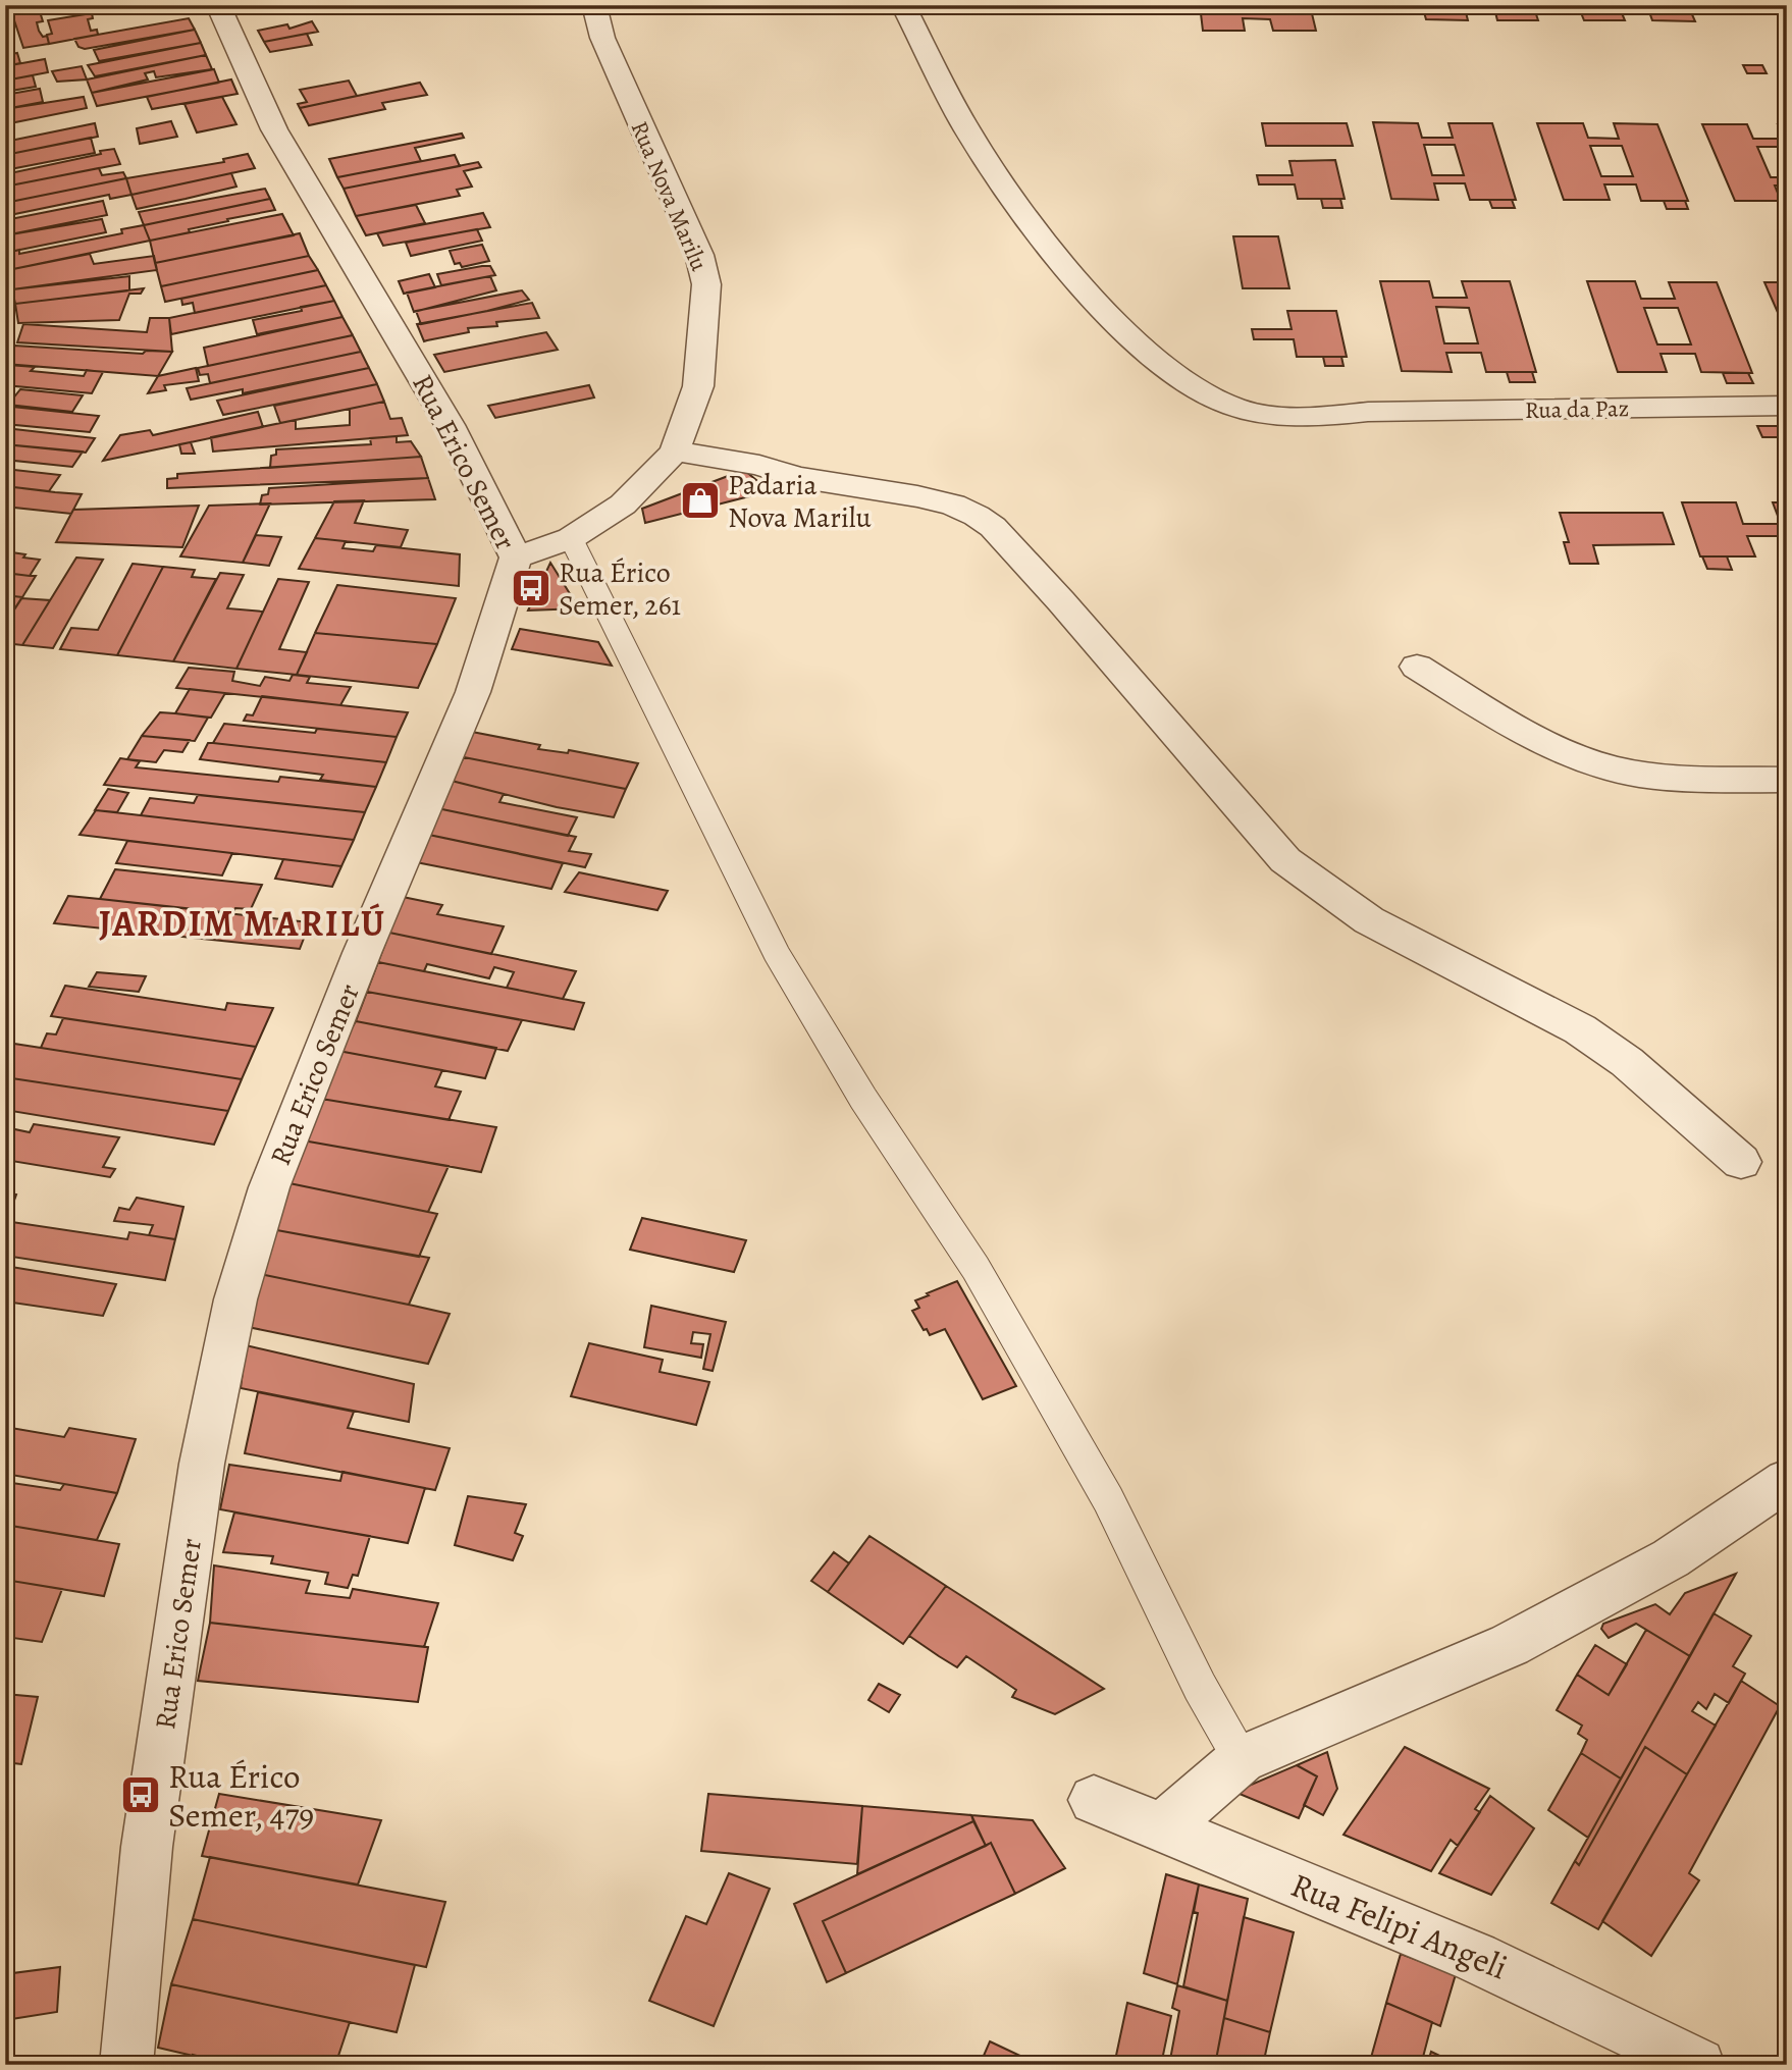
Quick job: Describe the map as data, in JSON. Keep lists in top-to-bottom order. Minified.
{"streets":{"street":["Rua Nova Marilu","Rua da Paz","Rua Erico Semer","Rua Felipi Angeli"]},"crossings":[["Rua Nova Marilu","Rua Erico Semer"]],"districts":["JARDIM MARILÚ"],"places":{"shop":["Padaria Nova Marilu"],"bus stop":["Rua Érico Semer, 261","Rua Érico Semer, 479"]}}
